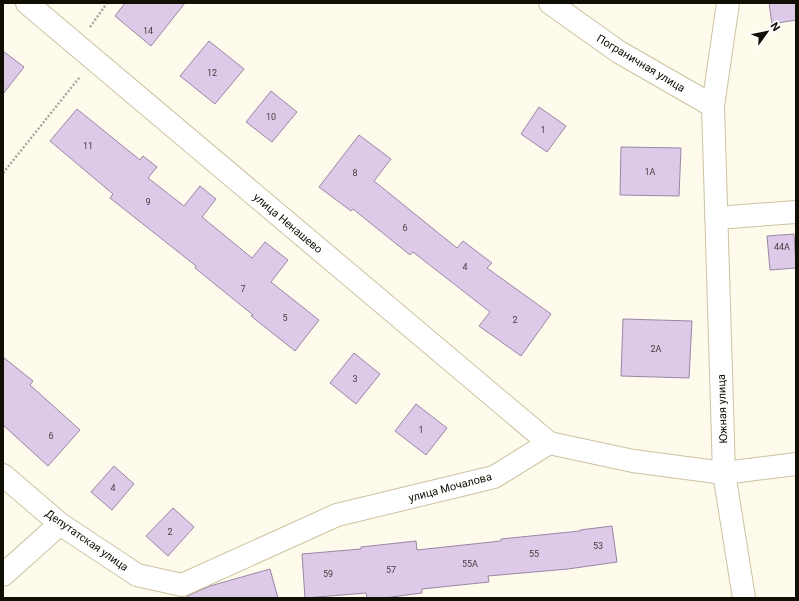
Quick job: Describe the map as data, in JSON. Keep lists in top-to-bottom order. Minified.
{"streets":{"street":["Пограничная улица","улица Ненашево","Южная улица","улица Мочалова","Депутатская улица"]},"crossings":[["Пограничная улица","Южная улица"],["улица Ненашево","улица Мочалова"],["улица Мочалова","Депутатская улица"]],"house_numbers":["14","12","10","1","11","1А","8","9","6","44А","4","7","5","2","2А","3","1","6","4","2","53","55","55А","57","59"],"north":"top right"}
